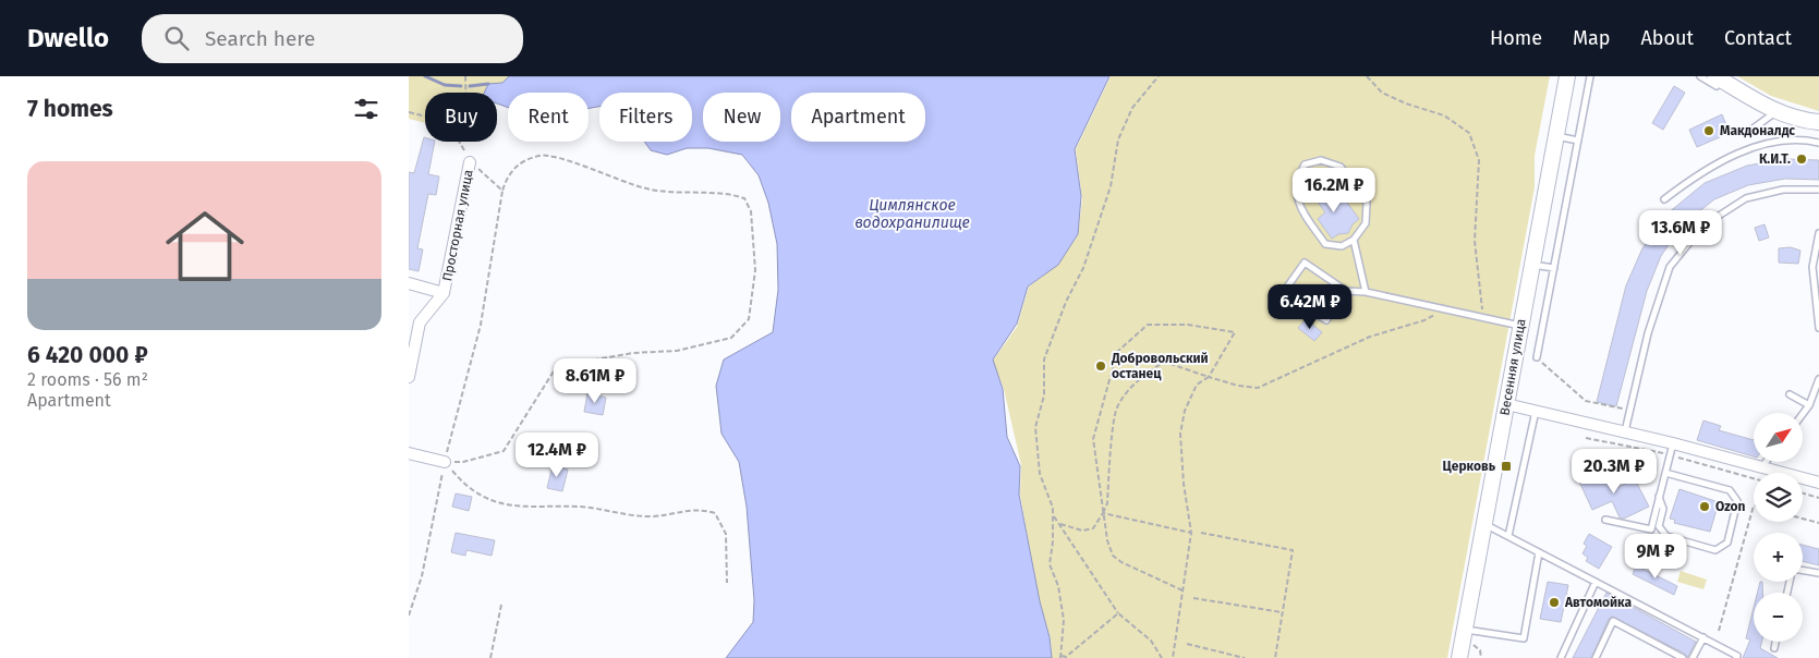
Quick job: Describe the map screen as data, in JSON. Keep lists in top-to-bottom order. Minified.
{"streets":{"street":["Просторная улица","Весенняя улица"]},"water":["Цимлянское водохранилище"],"places":{"other":["Макдоналдс","К.И.Т.","Добровольский останец","Ozon","Автомойка"],"transit":["Церковь"]},"north":"top right","page":{"header":"Dwello","search":"Search here","nav":["Home","Map","About","Contact"],"heading":"7 homes","chip":["Buy","Rent","Filters","New","Apartment"],"list":[{"name":"6 420 000 ₽","note":"2 rooms · 56 m² · Apartment"}],"price":["16.2M ₽","13.6M ₽","6.42M ₽","8.61M ₽","12.4M ₽","20.3M ₽","9M ₽"],"map_buttons":["+","−"]}}
